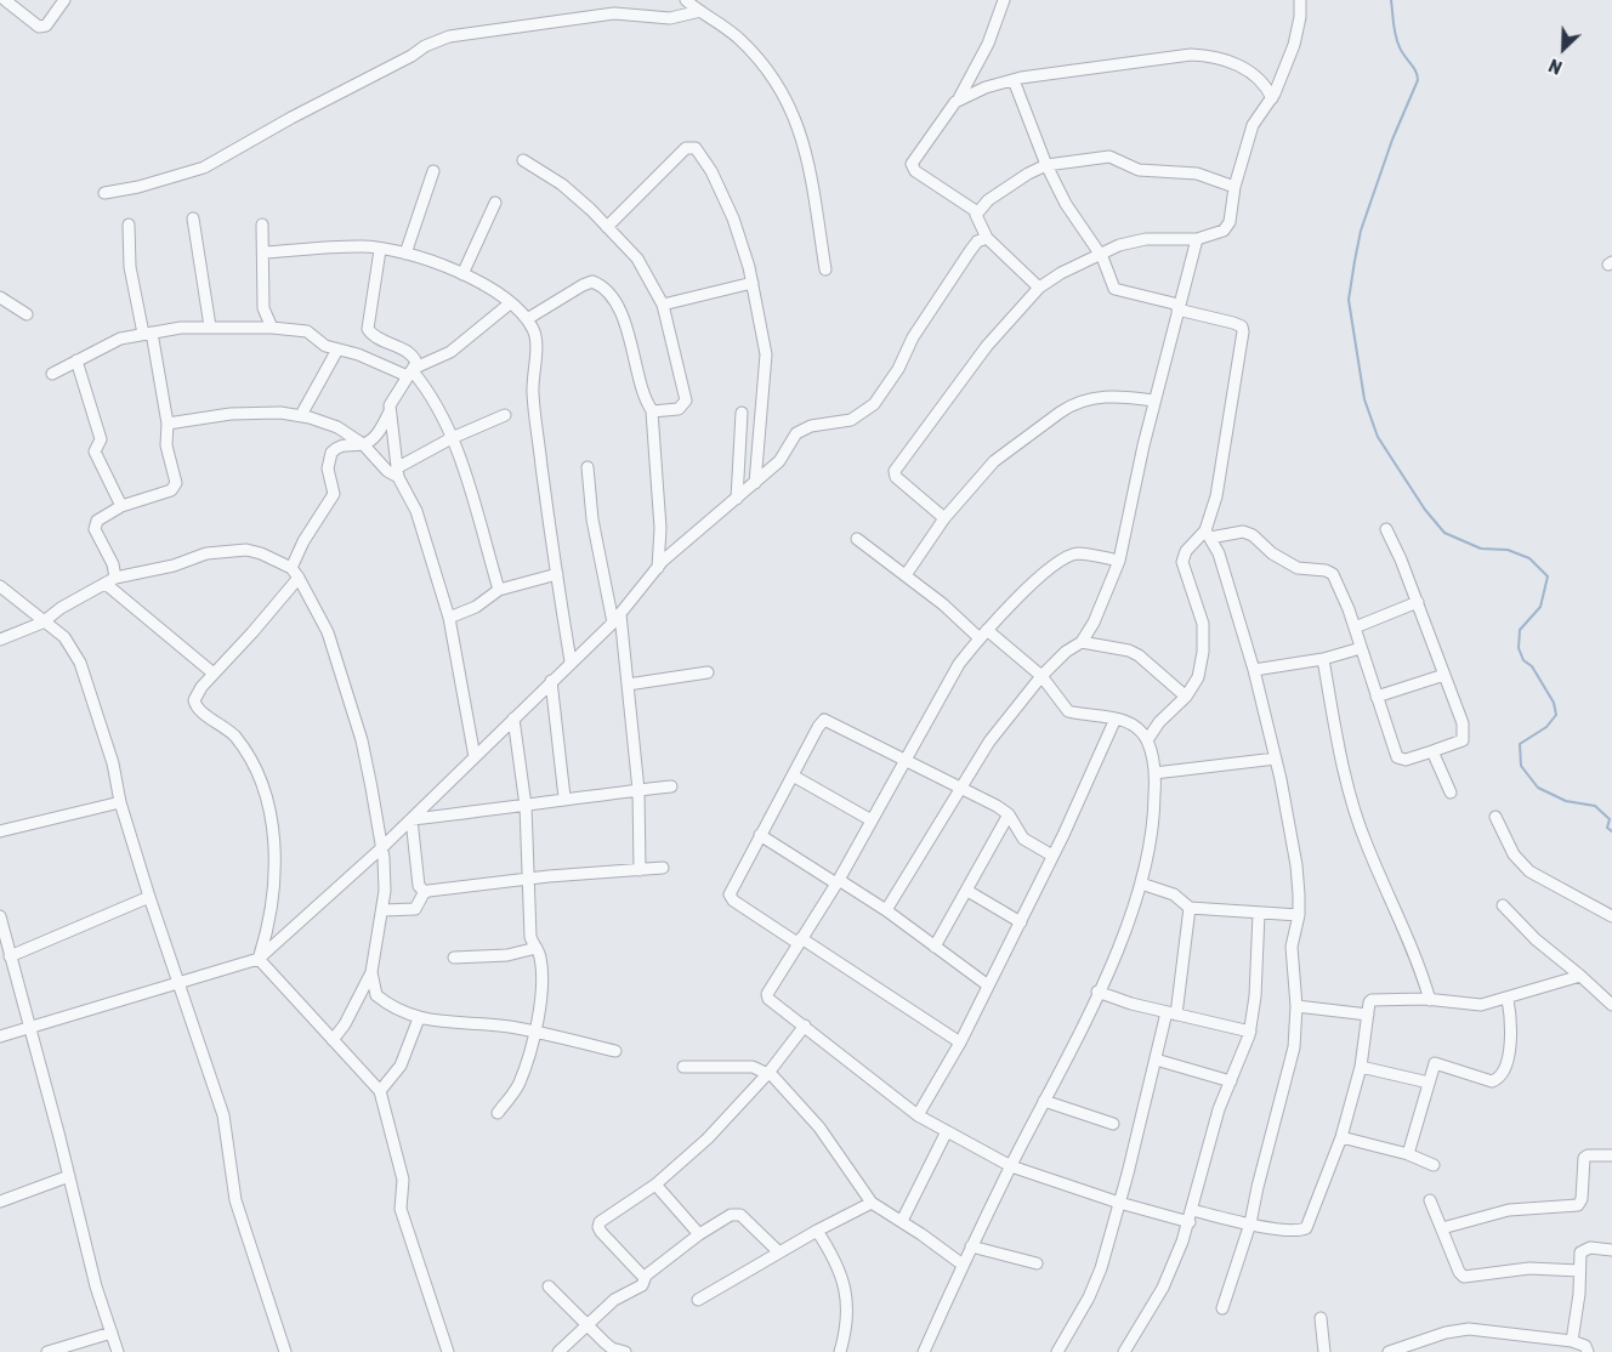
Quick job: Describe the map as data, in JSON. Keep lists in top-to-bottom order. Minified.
{"north":"bottom left"}
